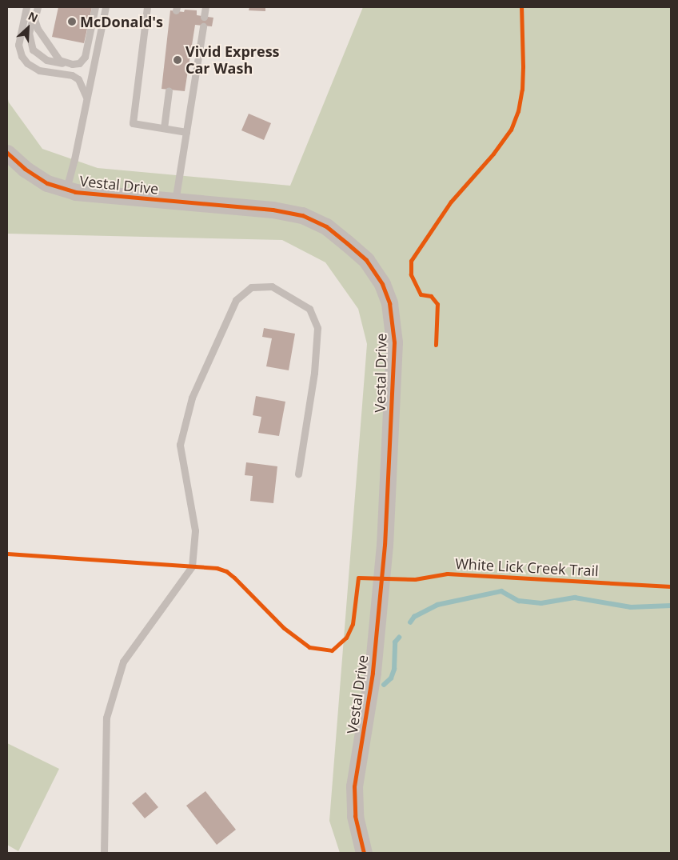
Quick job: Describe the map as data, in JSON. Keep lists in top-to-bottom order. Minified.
{"streets":{"street":["Vestal Drive"],"cycle path":["White Lick Creek Trail"]},"places":["McDonald's","Vivid Express Car Wash"],"north":"top right"}
